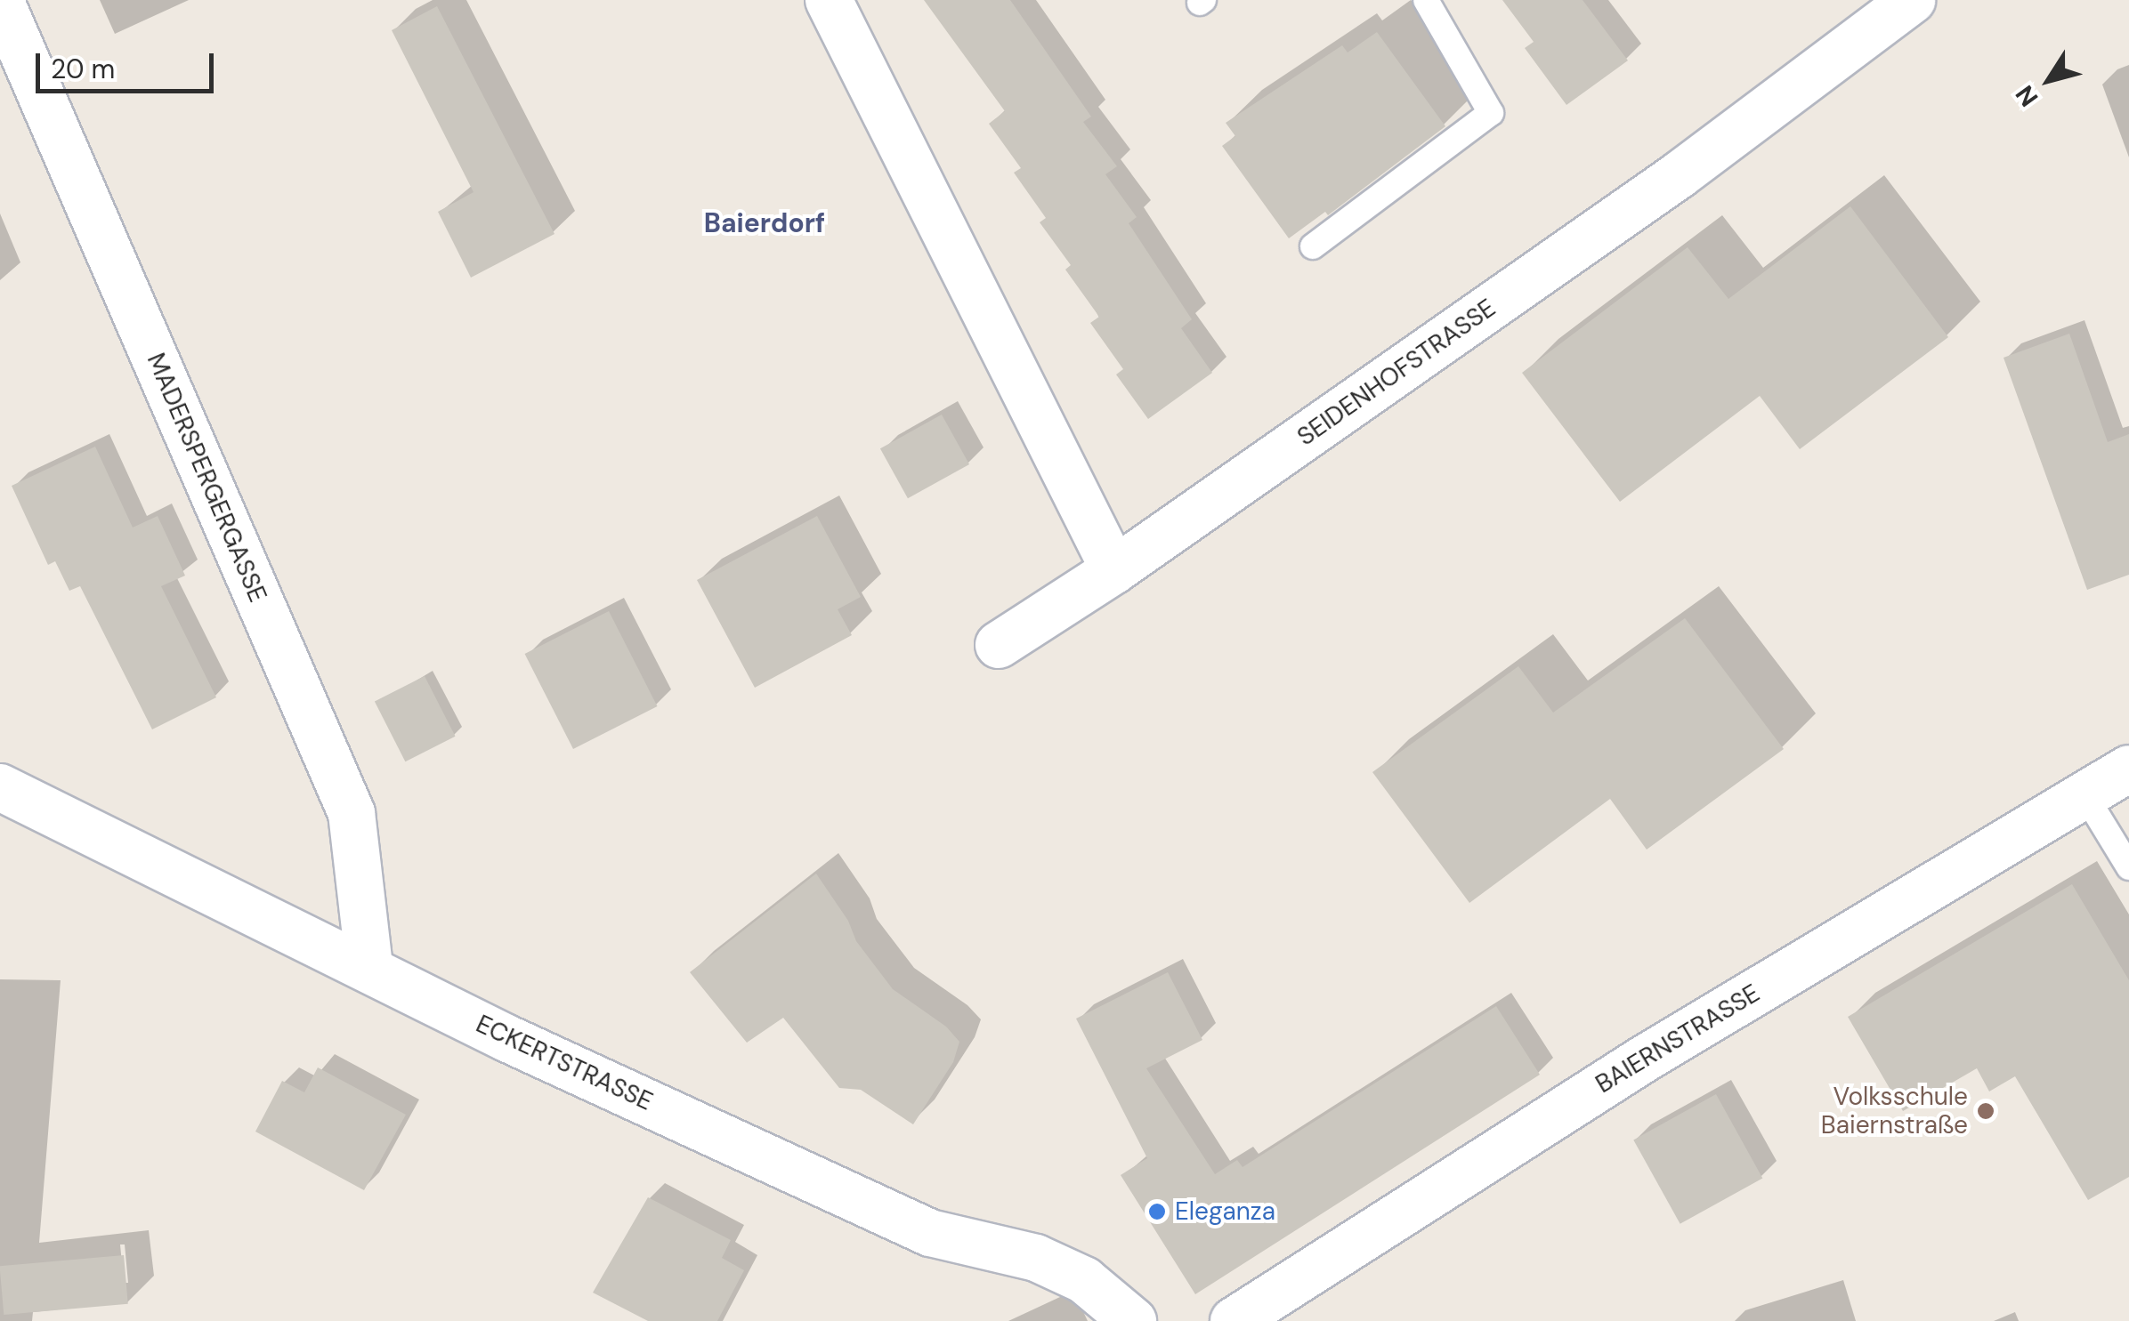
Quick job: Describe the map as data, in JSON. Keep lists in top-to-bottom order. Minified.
{"streets":{"street":["SEIDENHOFSTRASSE","MADERSPERGERGASSE","BAIERNSTRASSE","ECKERTSTRASSE"]},"crossings":[["MADERSPERGERGASSE","ECKERTSTRASSE"]],"districts":["Baierdorf"],"places":["Volksschule Baiernstraße","Eleganza"],"scale_bar":"20 m","north":"bottom left"}
